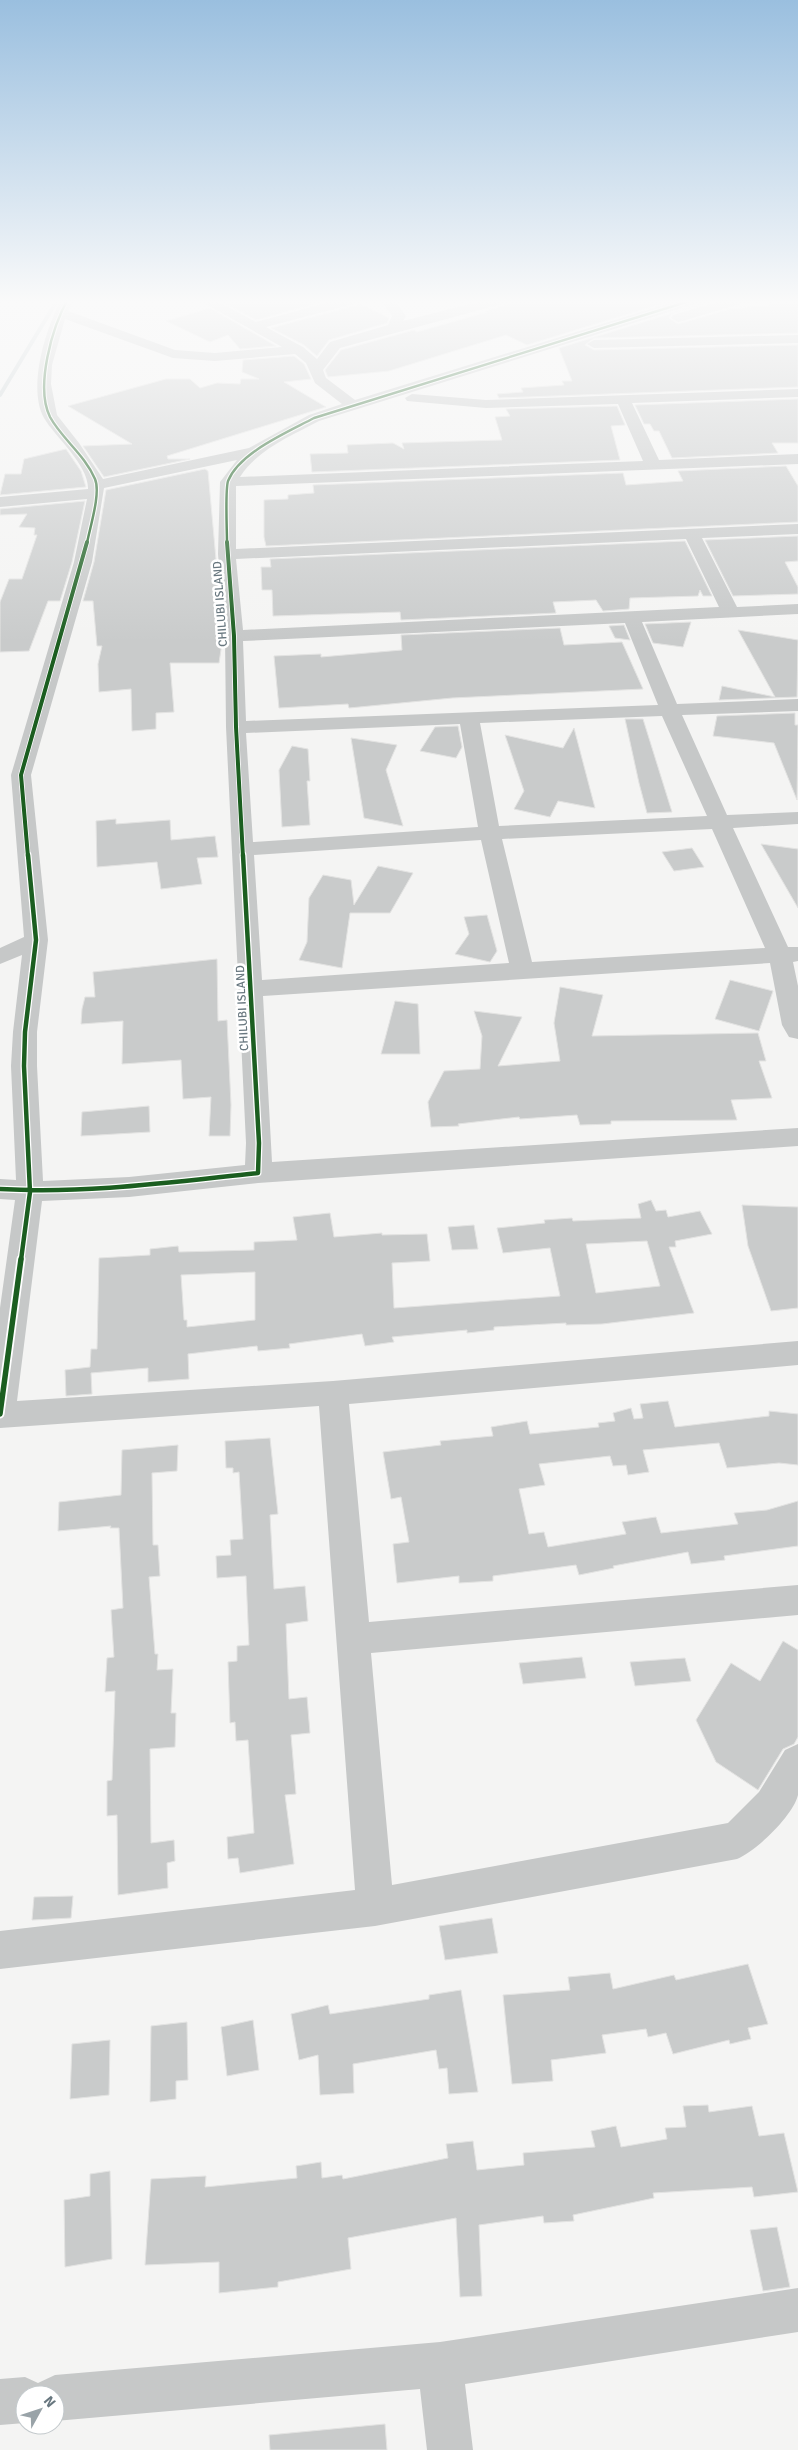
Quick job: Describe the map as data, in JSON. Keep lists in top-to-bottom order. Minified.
{"streets":{"street":["CHILUBI ISLAND"]},"north":"top right"}
